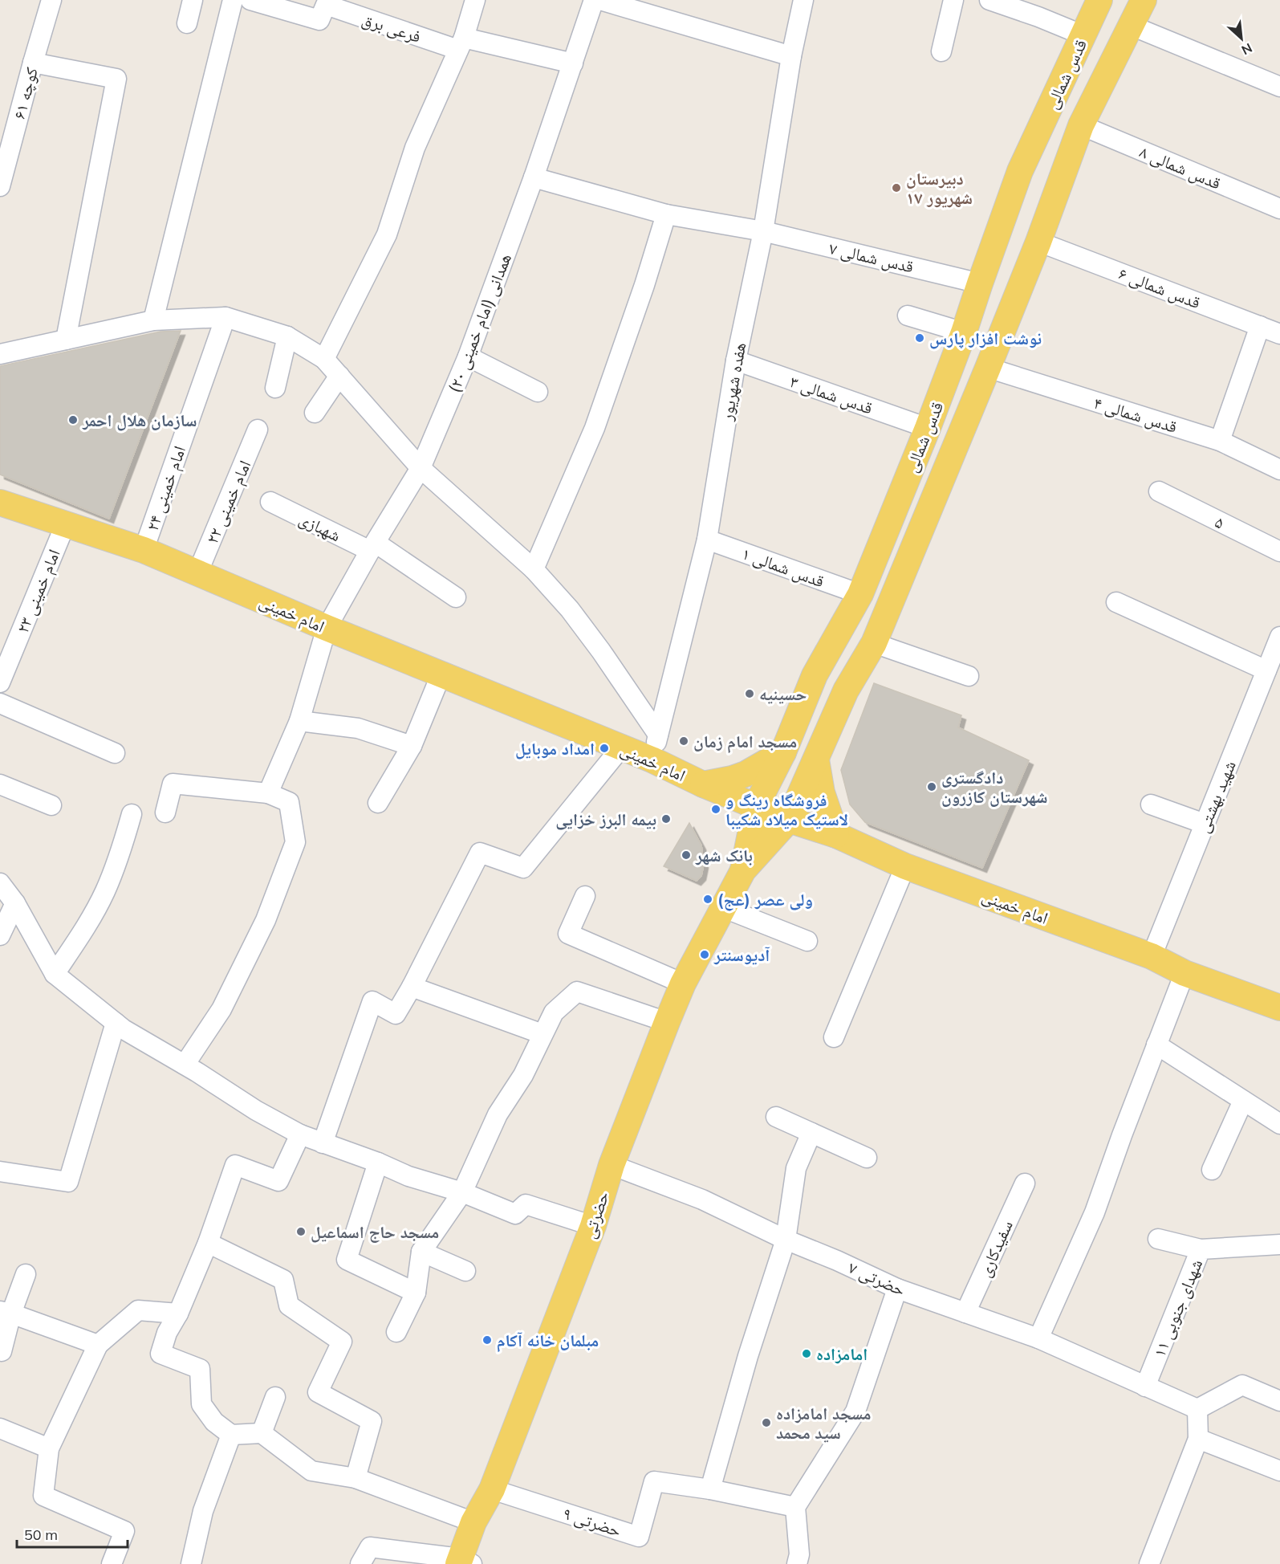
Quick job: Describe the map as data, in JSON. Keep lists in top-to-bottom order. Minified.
{"streets":{"main road":["قدس شمالی","امام خمینی","حضرتی"],"street":["فرعی برق","کوچه ۶۱","قدس شمالی ۸","۷ قدس شمالی","قدس شمالی ۶","همدانی (امام خمینی ۲۰)","هفده شهریور","۳ قدس شمالی","قدس شمالی ۴","امام خمینی ۲۴","امام خمینی ۲۲","۵","شهبازی","قدس شمالی ۱","امام خمینی ۲۳","شهید بهشتی","سفیدکاری","حضرتی ۷","۱۱ شهدای جنوبی","حضرتی ۹"]},"crossings":[["قدس شمالی","قدس شمالی ۸"],["قدس شمالی","۷ قدس شمالی"],["قدس شمالی","قدس شمالی ۶"],["قدس شمالی","۳ قدس شمالی"],["قدس شمالی","قدس شمالی ۴"],["قدس شمالی","قدس شمالی ۱"],["قدس شمالی","امام خمینی"],["قدس شمالی","حضرتی"],["۷ قدس شمالی","همدانی (امام خمینی ۲۰)"],["۷ قدس شمالی","هفده شهریور"],["همدانی (امام خمینی ۲۰)","شهبازی"],["همدانی (امام خمینی ۲۰)","امام خمینی"],["هفده شهریور","۳ قدس شمالی"],["هفده شهریور","قدس شمالی ۱"],["هفده شهریور","امام خمینی"],["امام خمینی ۲۴","امام خمینی"],["امام خمینی ۲۲","امام خمینی"],["امام خمینی ۲۳","امام خمینی"],["امام خمینی","شهید بهشتی"],["حضرتی","حضرتی ۷"],["حضرتی","حضرتی ۹"],["سفیدکاری","حضرتی ۷"],["حضرتی ۷","۱۱ شهدای جنوبی"]],"places":["دبیرستان ۱۷ شهریور","نوشت افزار پارس","سازمان هلال احمر","حسینیه","مسجد امام زمان","امداد موبایل","دادگستری شهرستان کازرون","فروشگاه رینگ و لاستیک میلاد شکیبا","بیمه البرز خزایی","بانک شهر","ولی عصر (عج)","آدیوسنتر","مسجد حاج اسماعیل","مبلمان خانه آکام","امامزاده","مسجد امامزاده سید محمد"],"scale_bar":"50 m","north":"bottom right"}
